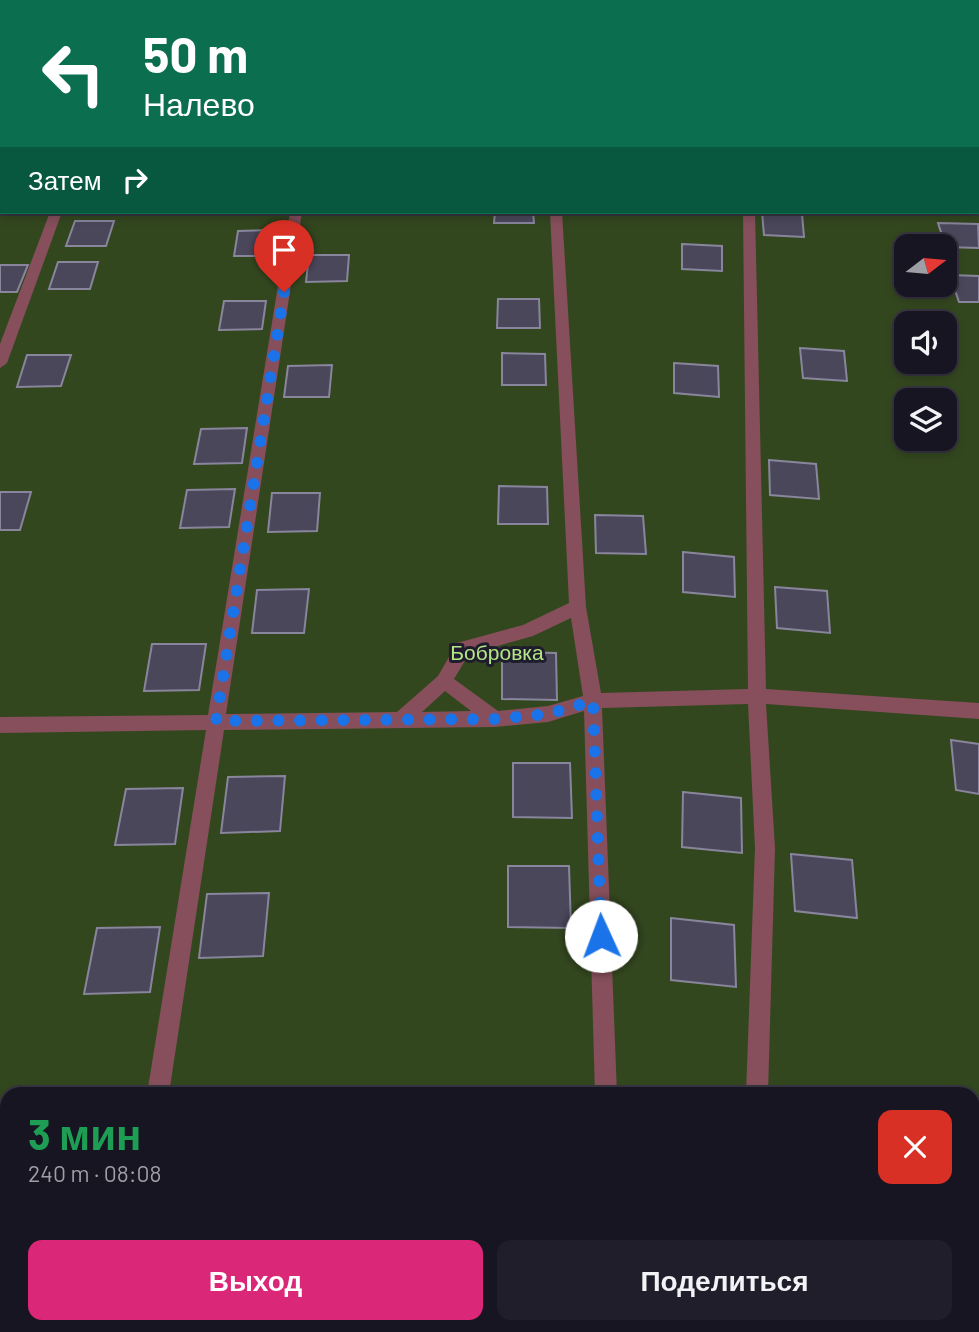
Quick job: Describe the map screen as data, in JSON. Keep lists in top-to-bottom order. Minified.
{"parks":["Бобровка"],"north":"right","page":{"turn":["50 m","Налево"],"then":"Затем","heading":["3 мин","240 m · 08:08"],"buttons":["Выход","Поделиться"]}}
